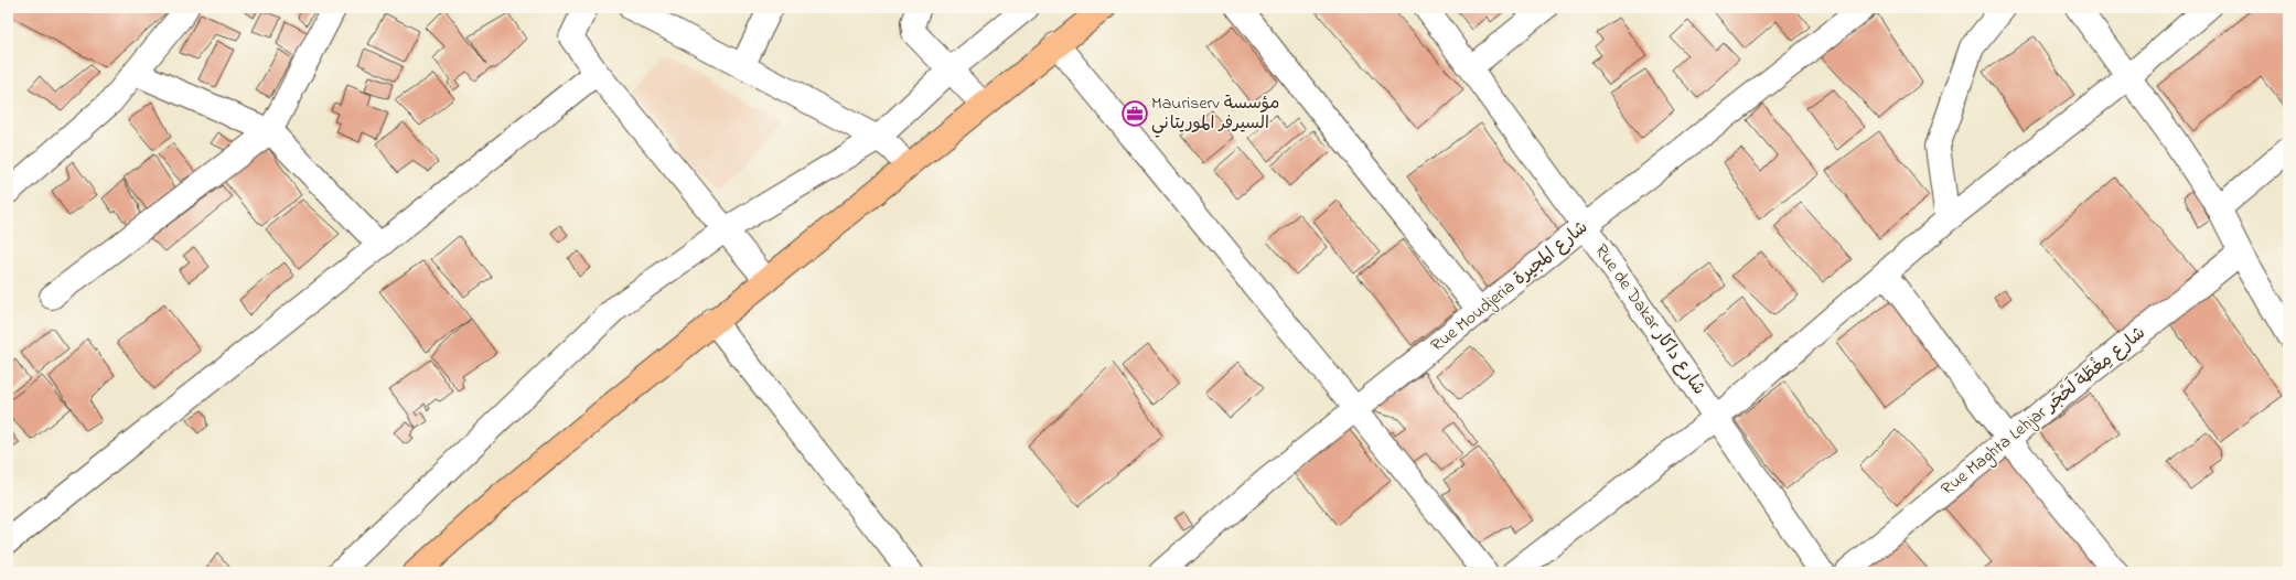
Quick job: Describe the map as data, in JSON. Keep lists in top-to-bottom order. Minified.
{"streets":{"street":["Rue Moudjeria شارع المجيرة","Rue de Dakar شارع داكار","Rue Maghta Lehjar شارع مِغْطَة لَحْجَر"]},"crossings":[["Rue Moudjeria شارع المجيرة","Rue de Dakar شارع داكار"]],"places":{"office":["Mauriserv مؤسسة السيرفر الموريتاني"]}}
